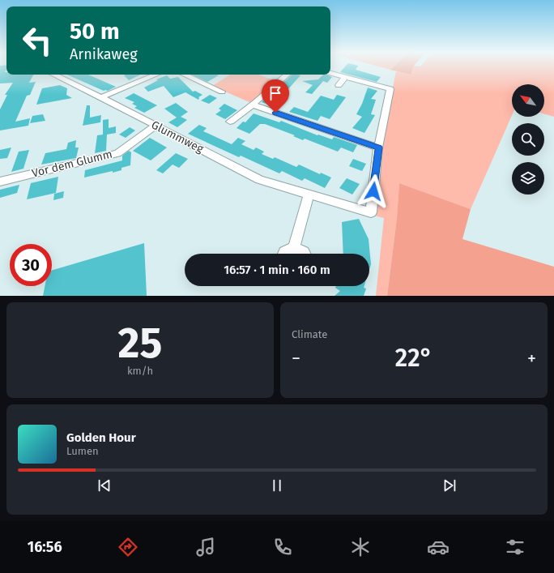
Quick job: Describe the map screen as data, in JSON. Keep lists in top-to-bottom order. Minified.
{"streets":{"street":["Glummweg","Vor dem Glumm"]},"crossings":[["Glummweg","Vor dem Glumm"]],"north":"top left","page":{"turn":["50 m","Arnikaweg"],"limit":"30","trip":"16:57 · 1 min · 160 m","tile":[["25","km/h"],"Climate"],"heat":["−","22°","+"],"song":["Golden Hour","Lumen"],"tabs":"16:56"}}
